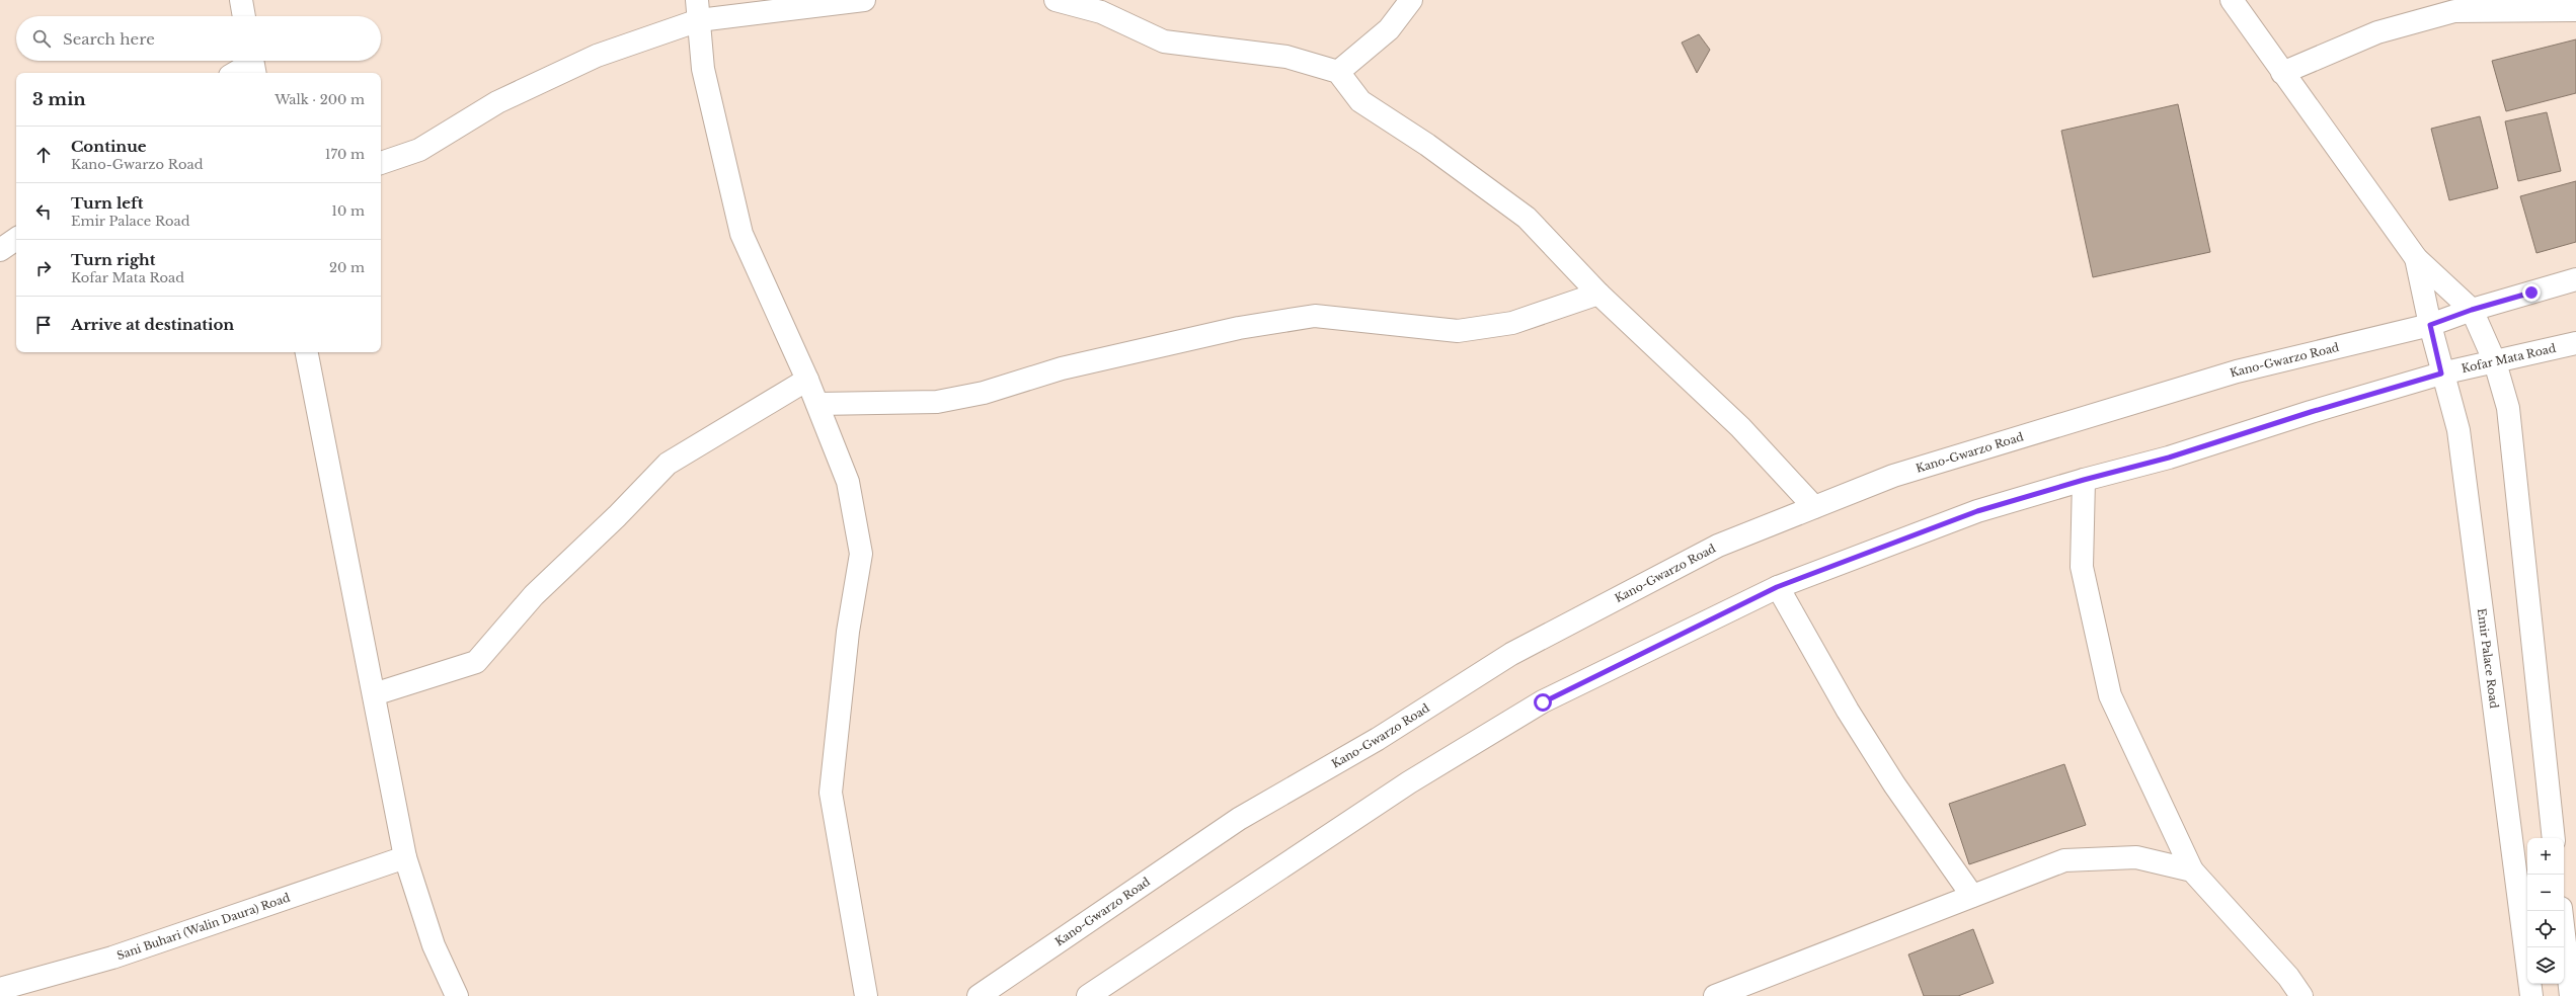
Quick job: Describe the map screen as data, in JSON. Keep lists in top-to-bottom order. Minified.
{"streets":{"street":["Kofar Mata Road","Kano-Gwarzo Road","Emir Palace Road","Sani Buhari (Walin Daura) Road"]},"crossings":[["Kofar Mata Road","Emir Palace Road"],["Kano-Gwarzo Road","Emir Palace Road"]],"page":{"search":"Search here","heading":["3 min","Walk · 200 m"],"list":[["Continue","Kano-Gwarzo Road","170 m"],["Turn left","Emir Palace Road","10 m"],["Turn right","Kofar Mata Road","20 m"],"Arrive at destination"],"map_buttons":["+","−"]}}
